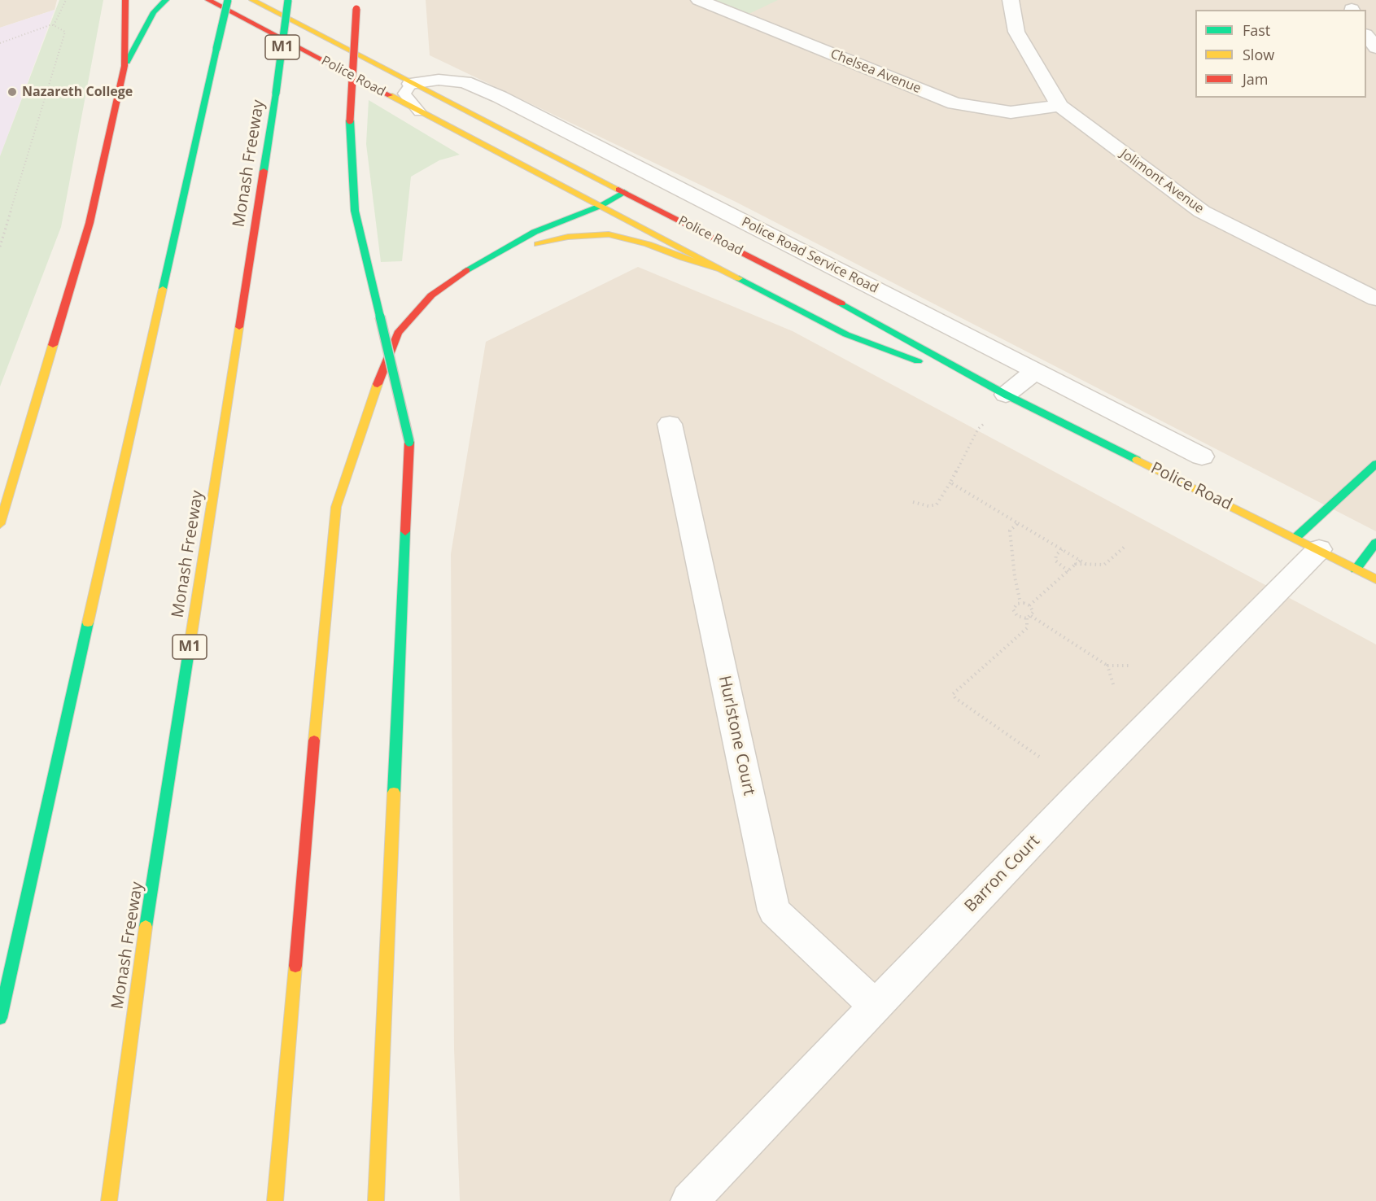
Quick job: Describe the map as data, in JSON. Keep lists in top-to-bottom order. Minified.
{"streets":{"main road":["M1","Police Road","Monash Freeway"],"street":["Chelsea Avenue","Jolimont Avenue","Police Road Service Road","Hurlstone Court","Barron Court"]},"crossings":[["Chelsea Avenue","Jolimont Avenue"],["Police Road","Police Road Service Road"],["Police Road","Barron Court"],["Hurlstone Court","Barron Court"]],"places":["Nazareth College"],"legend":["Fast","Slow","Jam"]}
